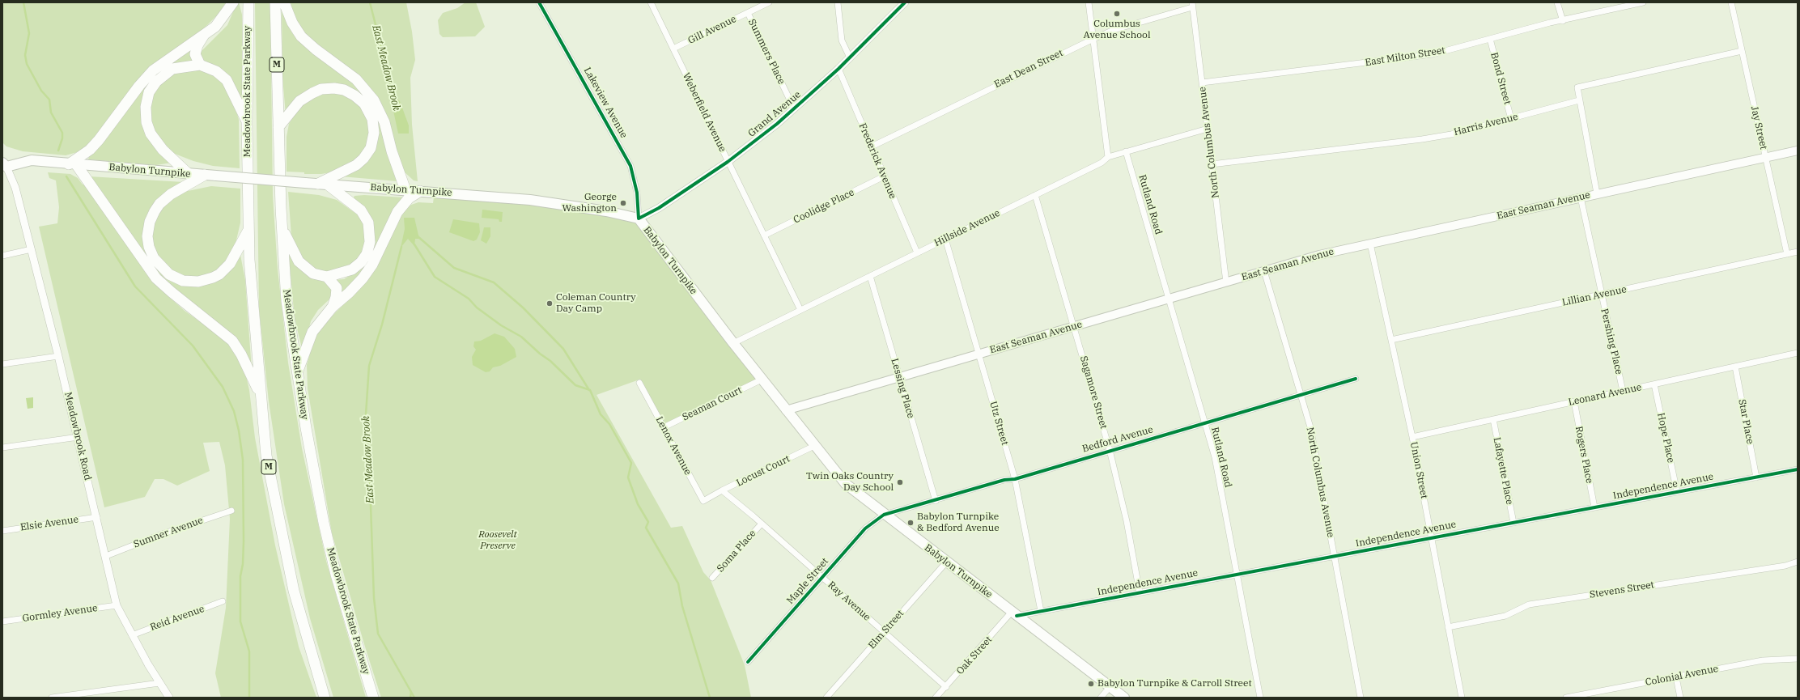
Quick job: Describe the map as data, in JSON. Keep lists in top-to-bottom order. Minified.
{"streets":{"highway":["M","Meadowbrook State Parkway"],"main road":["Babylon Turnpike","East Seaman Avenue"],"street":["Gill Avenue","Summers Place","East Milton Street","East Dean Street","Bond Street","Lakeview Avenue","Weberfield Avenue","Grand Avenue","Harris Avenue","Jay Street","North Columbus Avenue","Frederick Avenue","Rutland Road","Coolidge Place","Hillside Avenue","Lillian Avenue","Pershing Place","Lessing Place","Sagamore Street","Leonard Avenue","Seaman Court","Star Place","Utz Street","Meadowbrook Road","Hope Place","Bedford Avenue","Lenox Avenue","Rogers Place","Union Street","Locust Court","Lafayette Place","Independence Avenue","Elsie Avenue","Sumner Avenue","Soma Place","Maple Street","Stevens Street","Ray Avenue","Gormley Avenue","Reid Avenue","Elm Street","Oak Street","Colonial Avenue"]},"crossings":[["Gill Avenue","Summers Place"],["Gill Avenue","Weberfield Avenue"],["Summers Place","Grand Avenue"],["East Milton Street","Bond Street"],["East Milton Street","North Columbus Avenue"],["East Dean Street","North Columbus Avenue"],["East Dean Street","Frederick Avenue"],["Bond Street","Harris Avenue"],["Lakeview Avenue","Grand Avenue"],["Lakeview Avenue","Babylon Turnpike"],["Weberfield Avenue","Grand Avenue"],["Weberfield Avenue","Coolidge Place"],["Weberfield Avenue","Hillside Avenue"],["Grand Avenue","Frederick Avenue"],["Grand Avenue","Babylon Turnpike"],["Harris Avenue","North Columbus Avenue"],["Jay Street","East Seaman Avenue"],["Jay Street","Lillian Avenue"],["North Columbus Avenue","East Seaman Avenue"],["North Columbus Avenue","Hillside Avenue"],["North Columbus Avenue","Bedford Avenue"],["North Columbus Avenue","Independence Avenue"],["Frederick Avenue","Coolidge Place"],["Frederick Avenue","Hillside Avenue"],["Babylon Turnpike","East Seaman Avenue"],["Babylon Turnpike","Hillside Avenue"],["Babylon Turnpike","Seaman Court"],["Babylon Turnpike","Meadowbrook Road"],["Babylon Turnpike","Bedford Avenue"],["Babylon Turnpike","Locust Court"],["Babylon Turnpike","Independence Avenue"],["Babylon Turnpike","Maple Street"],["Babylon Turnpike","Elm Street"],["Babylon Turnpike","Oak Street"],["Rutland Road","East Seaman Avenue"],["Rutland Road","Hillside Avenue"],["Rutland Road","Bedford Avenue"],["Rutland Road","Independence Avenue"],["East Seaman Avenue","Pershing Place"],["East Seaman Avenue","Lessing Place"],["East Seaman Avenue","Sagamore Street"],["East Seaman Avenue","Utz Street"],["East Seaman Avenue","Union Street"],["Hillside Avenue","Lessing Place"],["Hillside Avenue","Sagamore Street"],["Hillside Avenue","Utz Street"],["Lillian Avenue","Pershing Place"],["Lillian Avenue","Union Street"],["Pershing Place","Leonard Avenue"],["Lessing Place","Bedford Avenue"],["Sagamore Street","Bedford Avenue"],["Sagamore Street","Independence Avenue"],["Leonard Avenue","Star Place"],["Leonard Avenue","Hope Place"],["Leonard Avenue","Rogers Place"],["Leonard Avenue","Union Street"],["Leonard Avenue","Lafayette Place"],["Seaman Court","Lenox Avenue"],["Star Place","Independence Avenue"],["Utz Street","Bedford Avenue"],["Utz Street","Independence Avenue"],["Meadowbrook Road","Elsie Avenue"],["Meadowbrook Road","Sumner Avenue"],["Meadowbrook Road","Gormley Avenue"],["Meadowbrook Road","Reid Avenue"],["Hope Place","Independence Avenue"],["Bedford Avenue","Maple Street"],["Lenox Avenue","Locust Court"],["Rogers Place","Independence Avenue"],["Union Street","Independence Avenue"],["Union Street","Stevens Street"],["Locust Court","Ray Avenue"],["Lafayette Place","Independence Avenue"],["Independence Avenue","Oak Street"],["Soma Place","Ray Avenue"],["Maple Street","Ray Avenue"],["Ray Avenue","Elm Street"],["Ray Avenue","Oak Street"]],"water":["East Meadow Brook"],"parks":["Roosevelt Preserve"],"places":["Columbus Avenue School","George Washington","Coleman Country Day Camp","Twin Oaks Country Day School","Babylon Turnpike & Bedford Avenue","Babylon Turnpike & Carroll Street"]}
